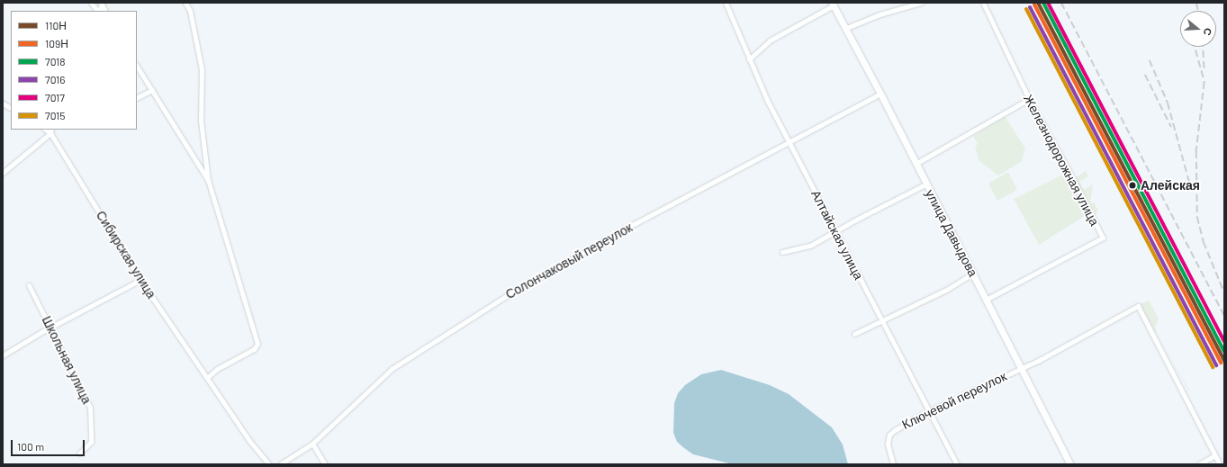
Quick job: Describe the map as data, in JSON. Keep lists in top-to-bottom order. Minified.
{"streets":{"main road":["улица Давыдова"],"street":["Железнодорожная улица","Алтайская улица","Сибирская улица","Солончаковый переулок","Школьная улица","Ключевой переулок"]},"crossings":[["Железнодорожная улица","улица Давыдова"],["улица Давыдова","Солончаковый переулок"],["улица Давыдова","Ключевой переулок"],["Алтайская улица","Солончаковый переулок"],["Алтайская улица","Ключевой переулок"]],"places":["Алейская"],"lines":["transit line 110Н","transit line 7018","transit line 7017","transit line 109Н","transit line 7016","transit line 7015"],"legend":["110Н","109Н","7018","7016","7017","7015"],"scale_bar":"100 m","north":"right"}
